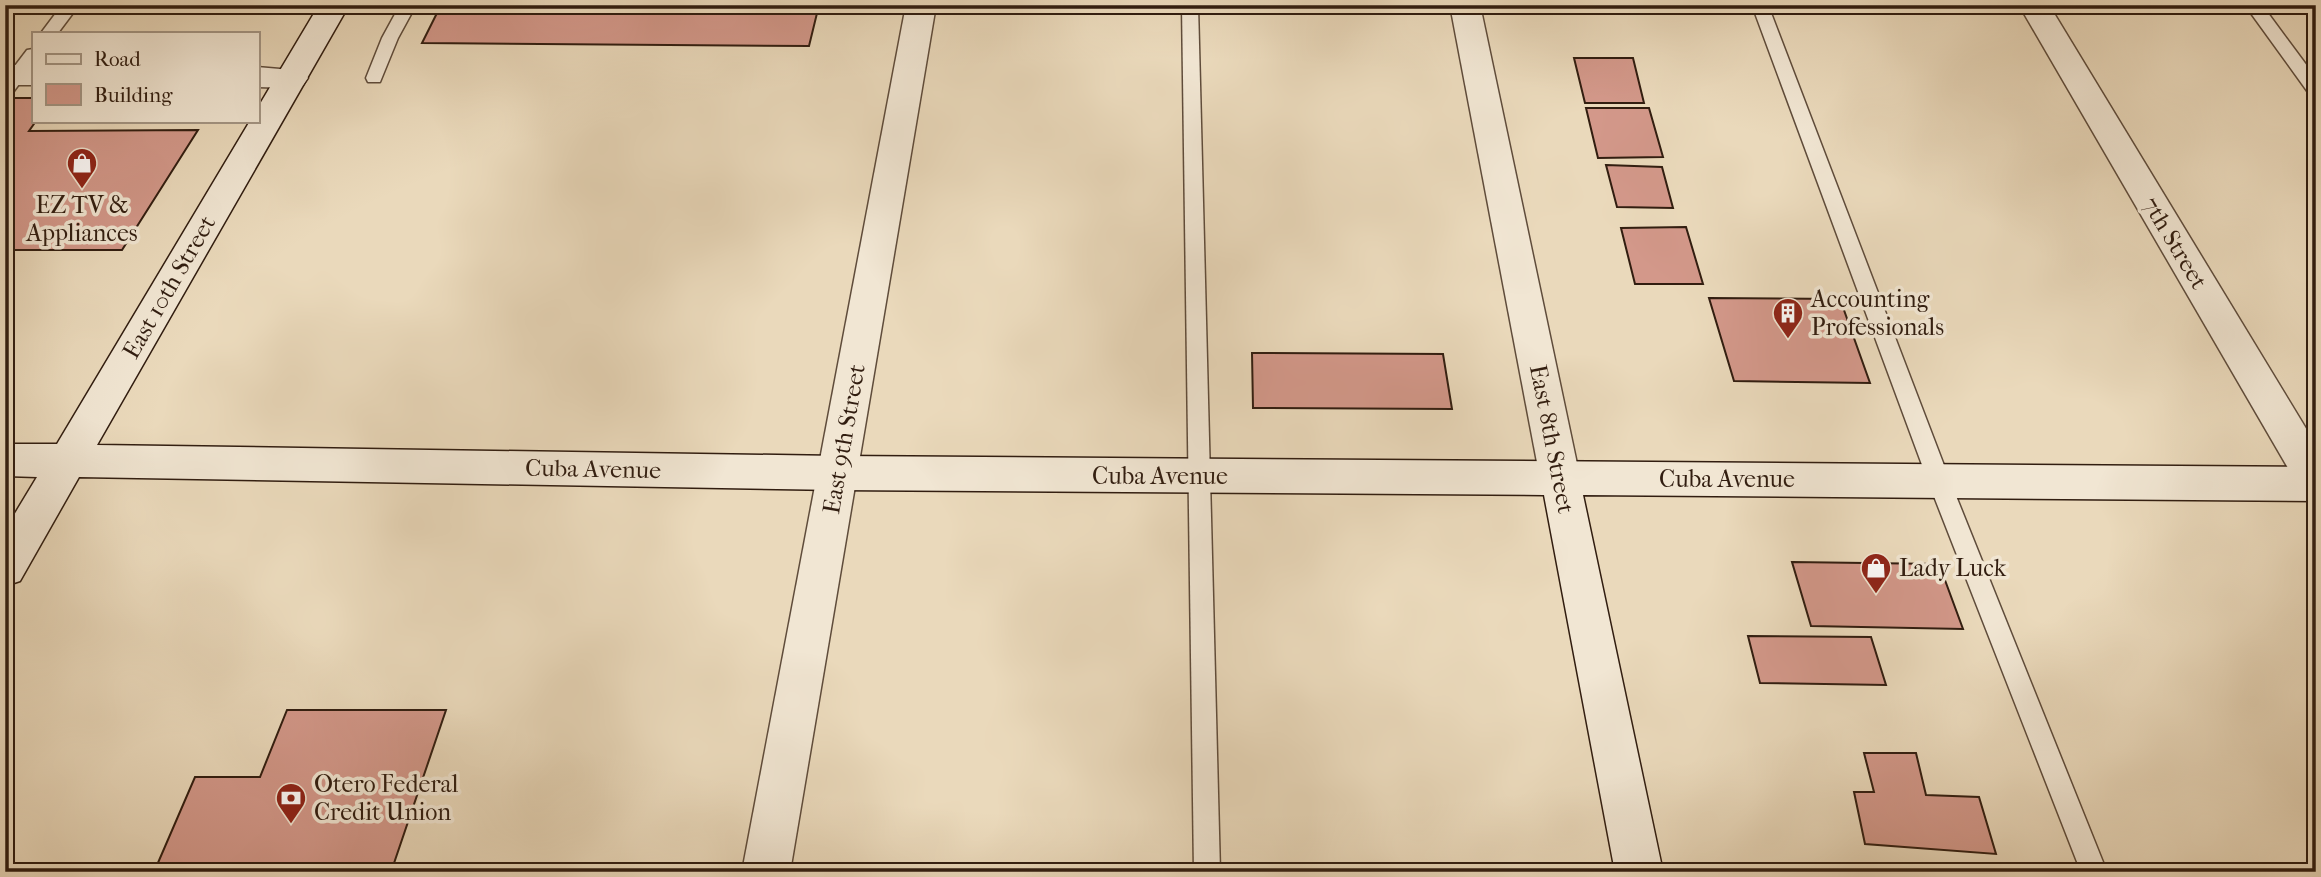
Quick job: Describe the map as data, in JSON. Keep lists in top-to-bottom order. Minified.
{"streets":{"street":["7th Street","East 10th Street","East 9th Street","East 8th Street","Cuba Avenue"]},"crossings":[["7th Street","Cuba Avenue"],["East 10th Street","Cuba Avenue"],["East 9th Street","Cuba Avenue"],["East 8th Street","Cuba Avenue"]],"places":{"shop":["EZ TV & Appliances","Lady Luck"],"building":["Accounting Professionals"],"bank":["Otero Federal Credit Union"]},"legend":["Road","Building"]}
